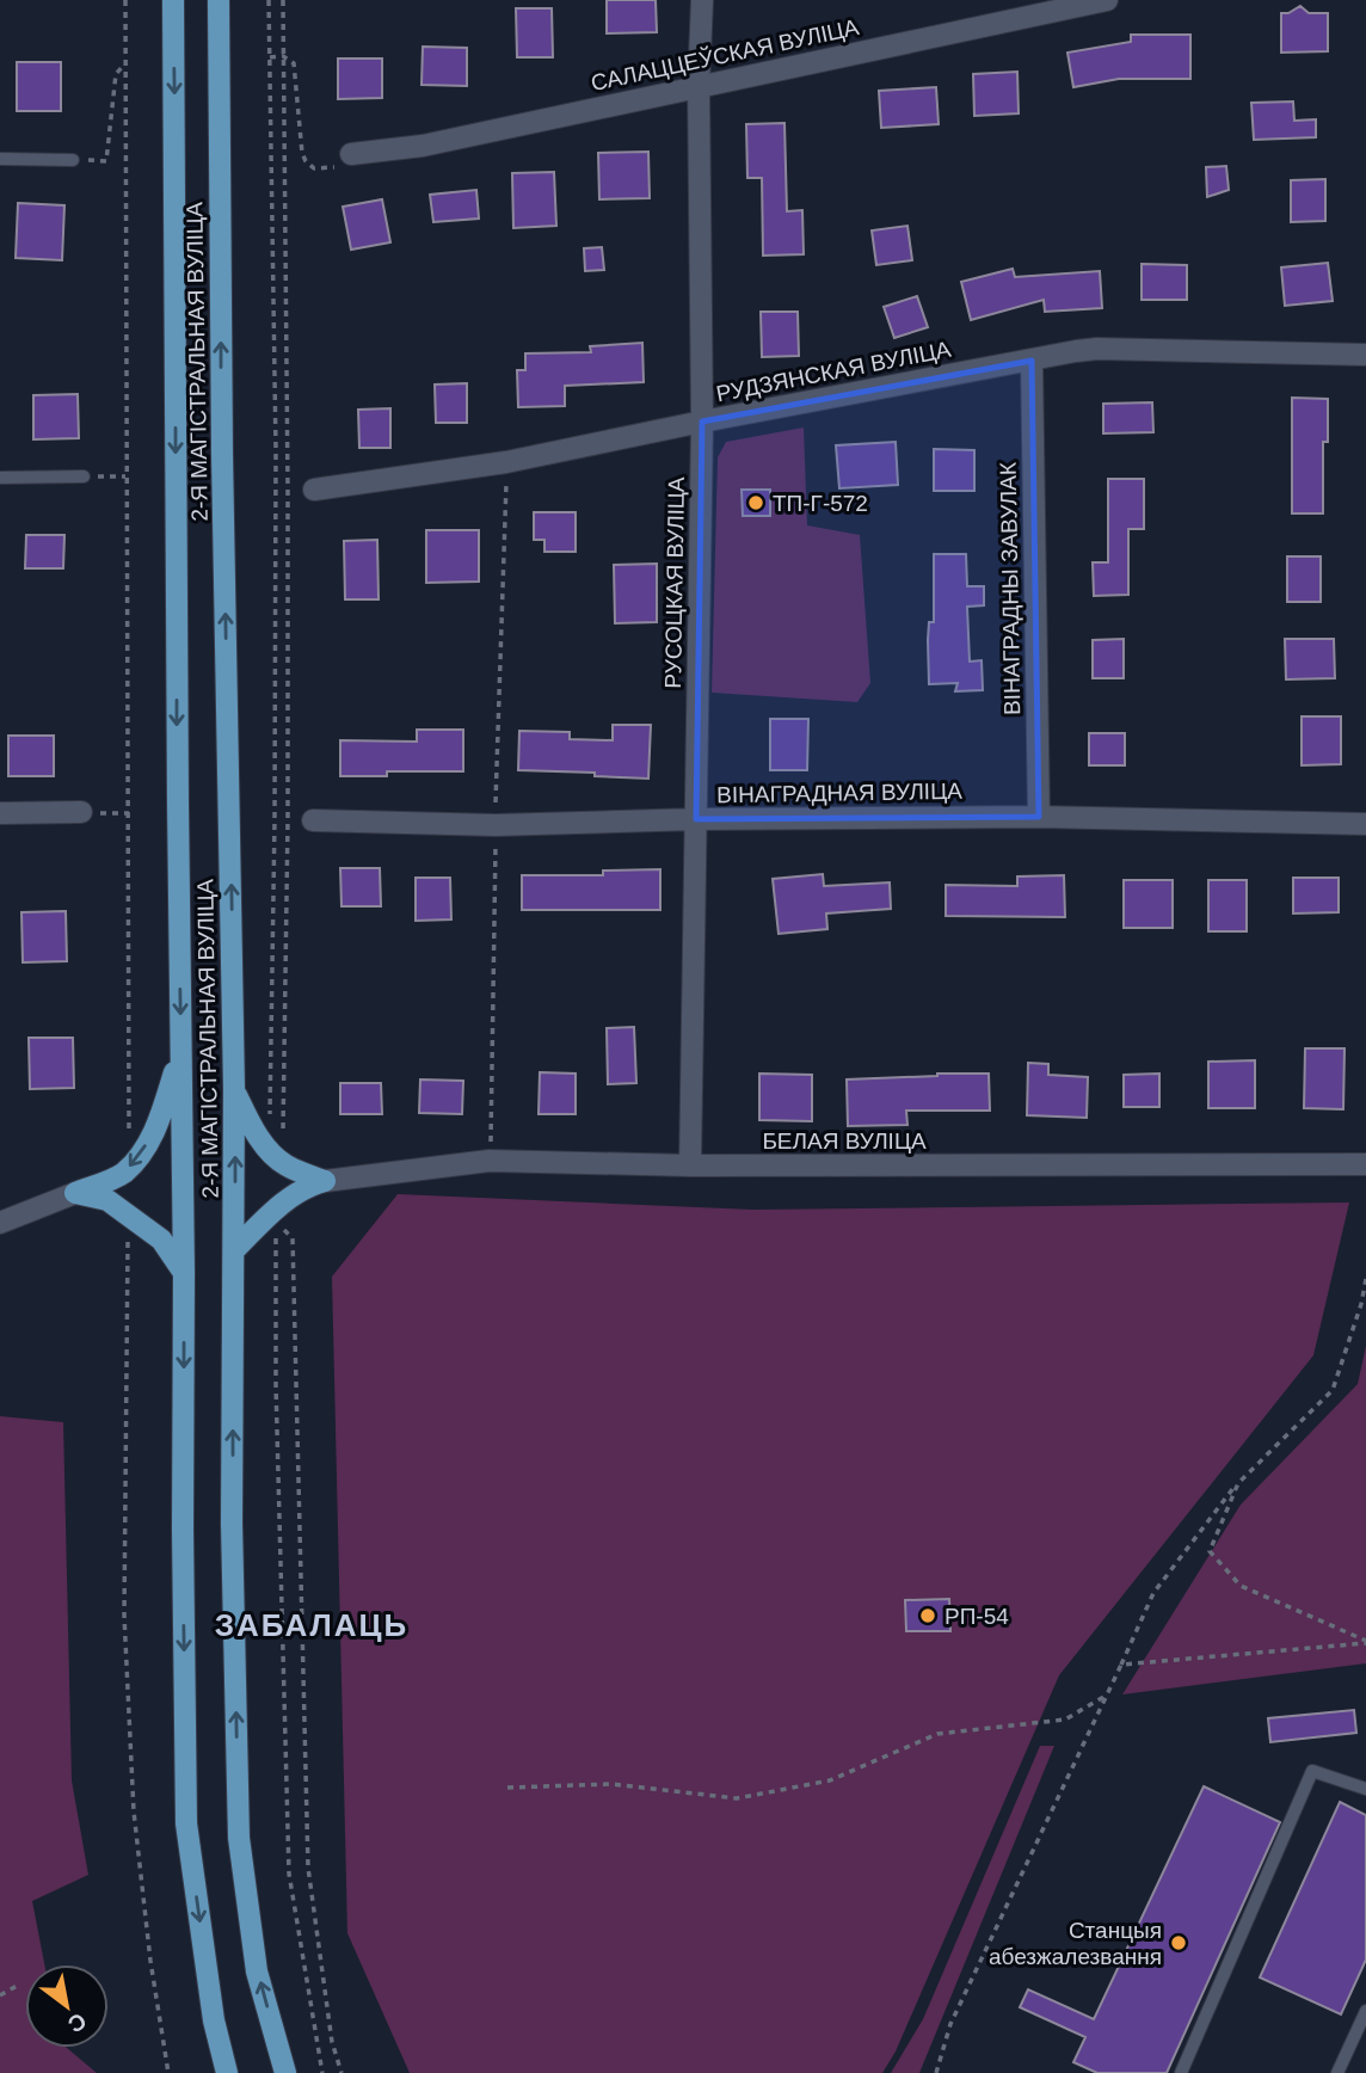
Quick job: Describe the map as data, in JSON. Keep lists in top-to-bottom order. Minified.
{"streets":{"main road":["2-Я МАГІСТРАЛЬНАЯ ВУЛІЦА"],"street":["САЛАЦЦЕЎСКАЯ ВУЛІЦА","РУДЗЯНСКАЯ ВУЛІЦА","РУСОЦКАЯ ВУЛІЦА","ВІНАГРАДНЫ ЗАВУЛАК","ВІНАГРАДНАЯ ВУЛІЦА","БЕЛАЯ ВУЛІЦА"]},"crossings":[["САЛАЦЦЕЎСКАЯ ВУЛІЦА","РУСОЦКАЯ ВУЛІЦА"],["РУДЗЯНСКАЯ ВУЛІЦА","РУСОЦКАЯ ВУЛІЦА"],["РУДЗЯНСКАЯ ВУЛІЦА","ВІНАГРАДНЫ ЗАВУЛАК"],["РУСОЦКАЯ ВУЛІЦА","ВІНАГРАДНАЯ ВУЛІЦА"],["РУСОЦКАЯ ВУЛІЦА","БЕЛАЯ ВУЛІЦА"],["ВІНАГРАДНЫ ЗАВУЛАК","ВІНАГРАДНАЯ ВУЛІЦА"]],"districts":["ЗАБАЛАЦЬ"],"places":["ТП-Г-572","РП-54","Станцыя абезжалезвання"],"north":"bottom right"}
